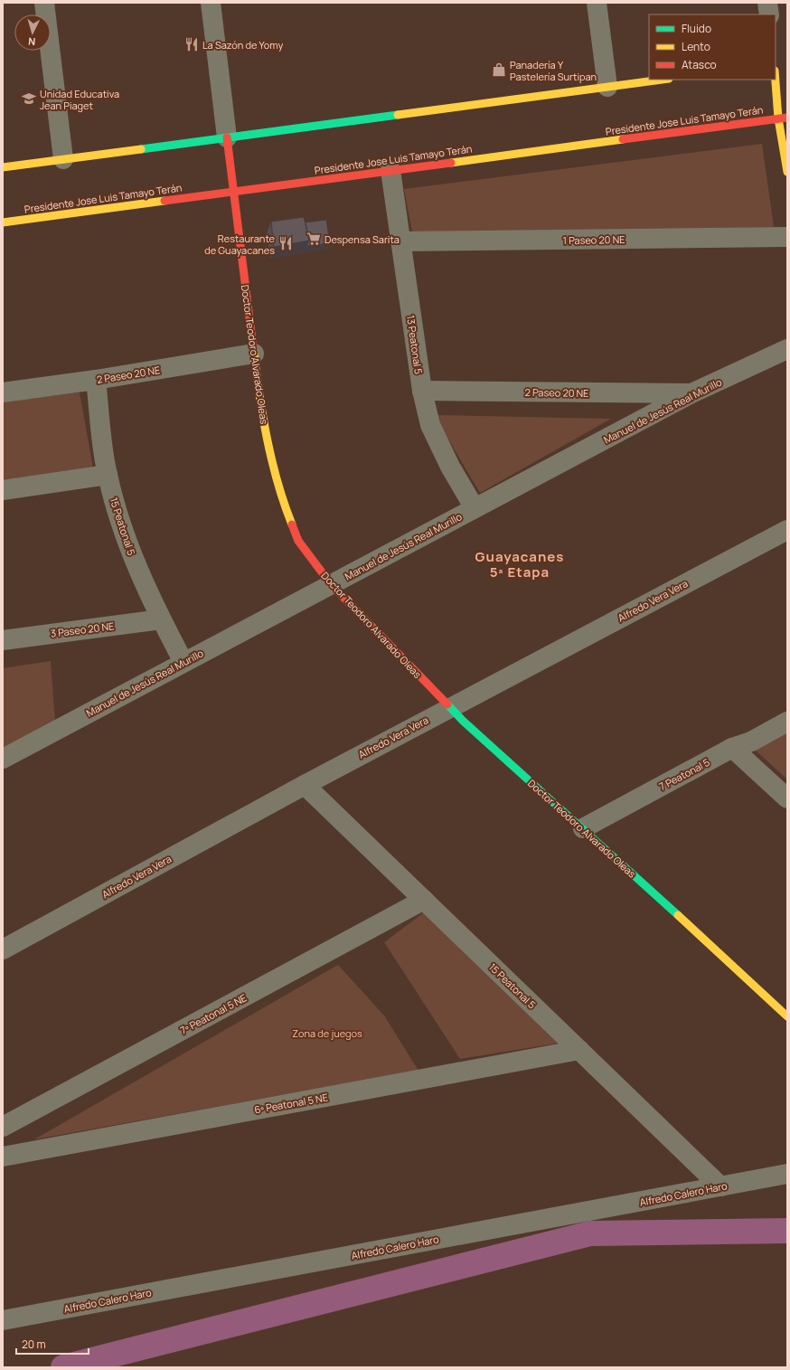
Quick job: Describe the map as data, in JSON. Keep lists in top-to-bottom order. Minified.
{"streets":{"street":["Presidente Jose Luis Tamayo Terán","1 Paseo 20 NE","13 Peatonal 5","Doctor Teodoro Alvarado Oleas","2 Paseo 20 NE","Manuel de Jesús Real Murillo","15 Peatonal 5","Alfredo Vera Vera","3 Paseo 20 NE","7 Peatonal 5","7º Peatonal 5 NE","6º Peatonal 5 NE","Alfredo Calero Haro"]},"crossings":[["Presidente Jose Luis Tamayo Terán","13 Peatonal 5"],["Presidente Jose Luis Tamayo Terán","Doctor Teodoro Alvarado Oleas"],["1 Paseo 20 NE","13 Peatonal 5"],["13 Peatonal 5","2 Paseo 20 NE"],["13 Peatonal 5","Manuel de Jesús Real Murillo"],["Doctor Teodoro Alvarado Oleas","2 Paseo 20 NE"],["Doctor Teodoro Alvarado Oleas","Manuel de Jesús Real Murillo"],["Doctor Teodoro Alvarado Oleas","Alfredo Vera Vera"],["Doctor Teodoro Alvarado Oleas","7 Peatonal 5"],["2 Paseo 20 NE","Manuel de Jesús Real Murillo"],["2 Paseo 20 NE","15 Peatonal 5"],["Manuel de Jesús Real Murillo","15 Peatonal 5"],["15 Peatonal 5","Alfredo Vera Vera"],["15 Peatonal 5","3 Paseo 20 NE"],["15 Peatonal 5","7º Peatonal 5 NE"],["15 Peatonal 5","6º Peatonal 5 NE"],["15 Peatonal 5","Alfredo Calero Haro"]],"districts":["Guayacanes 5ª Etapa"],"parks":["Zona de juegos"],"places":{"restaurant":["La Sazón de Yomy","Restaurante de Guayacanes"],"shop":["Panadería Y Pastelería Surtipan"],"school or university":["Unidad Educativa Jean Piaget"],"supermarket":["Despensa Sarita"]},"legend":["Fluido","Lento","Atasco"],"scale_bar":"20 m","north":"bottom"}
